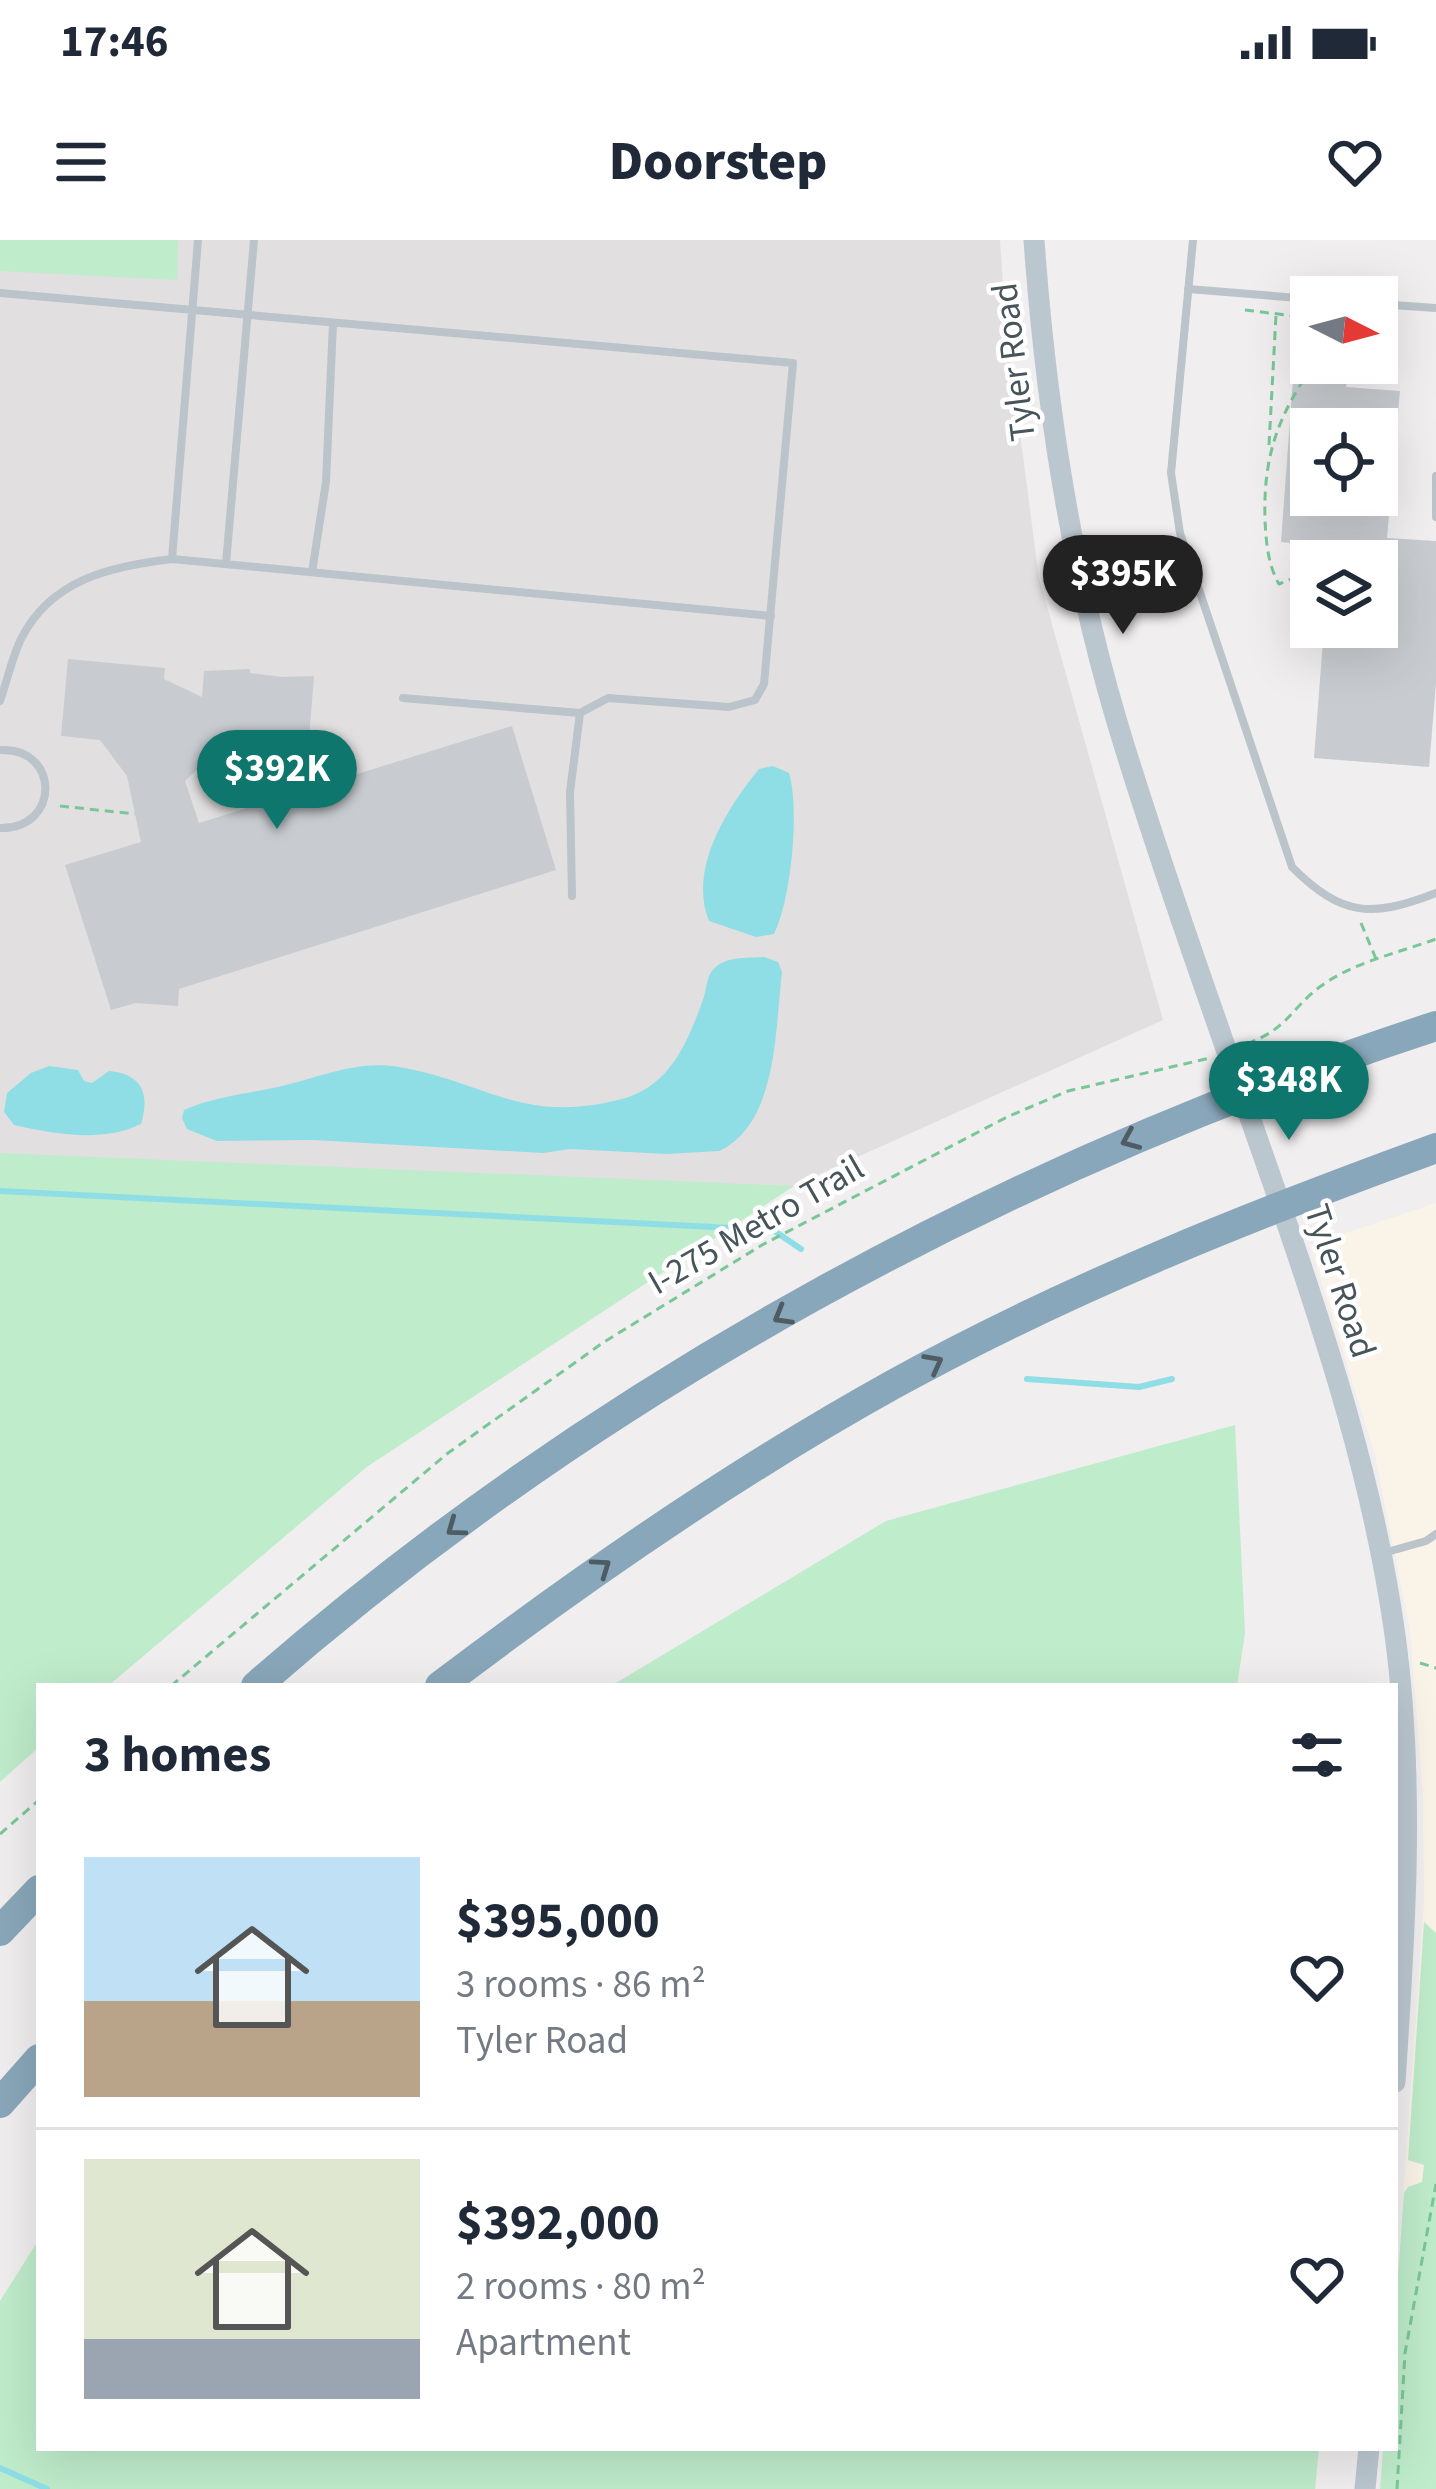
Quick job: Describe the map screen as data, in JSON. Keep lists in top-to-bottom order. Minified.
{"streets":{"street":["Tyler Road"],"path":["I-275 Metro Trail"]},"north":"right","page":{"status":"17:46","header":"Doorstep","price":["$395K","$392K","$348K"],"heading":"3 homes","list":[{"name":"$395,000","note":"3 rooms · 86 m² · Tyler Road"},{"name":"$392,000","note":"2 rooms · 80 m² · Apartment"}]}}
